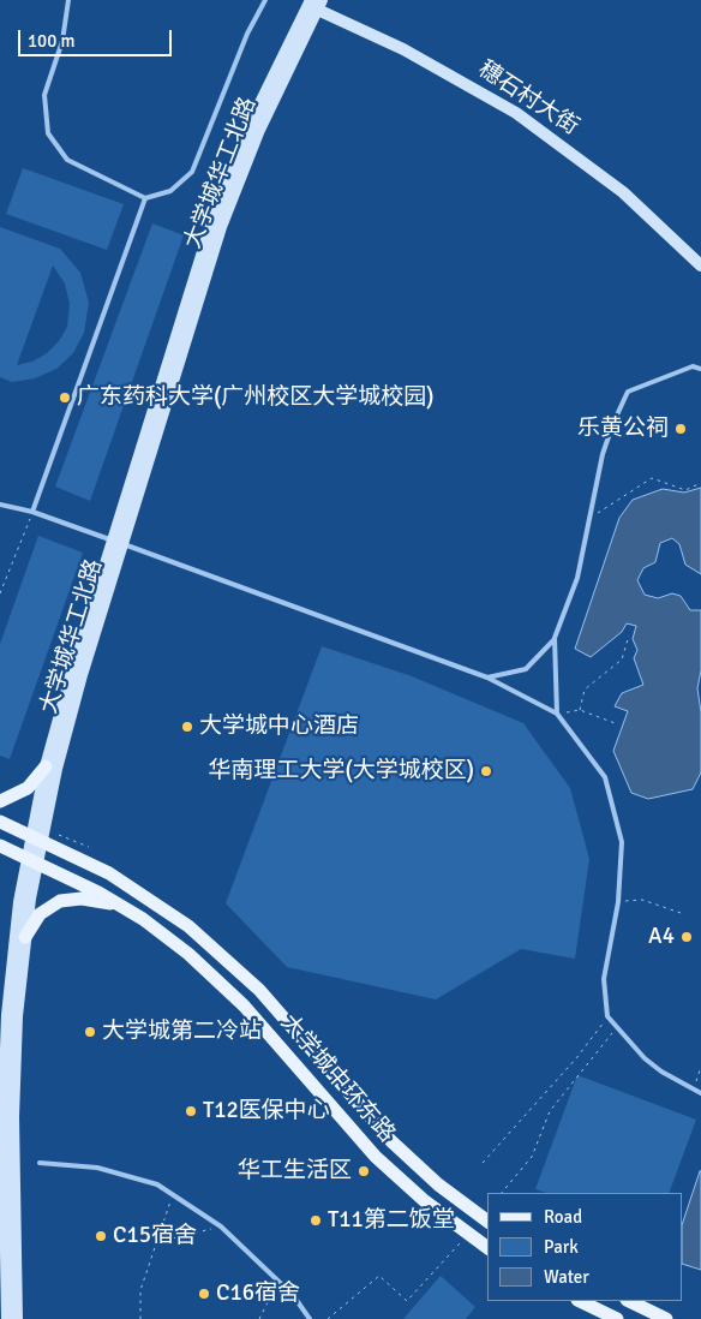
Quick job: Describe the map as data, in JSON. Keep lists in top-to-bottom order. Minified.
{"streets":{"main road":["穗石村大街","大学城华工北路","大学城中环东路"]},"crossings":[["穗石村大街","大学城华工北路"],["大学城华工北路","大学城中环东路"]],"places":["广东药科大学(广州校区大学城校园)","乐黄公祠","大学城中心酒店","华南理工大学(大学城校区)","A4","大学城第二冷站","T12医保中心","华工生活区","T11第二饭堂","C15宿舍","C16宿舍"],"legend":["Road","Park","Water"],"scale_bar":"100 m"}
